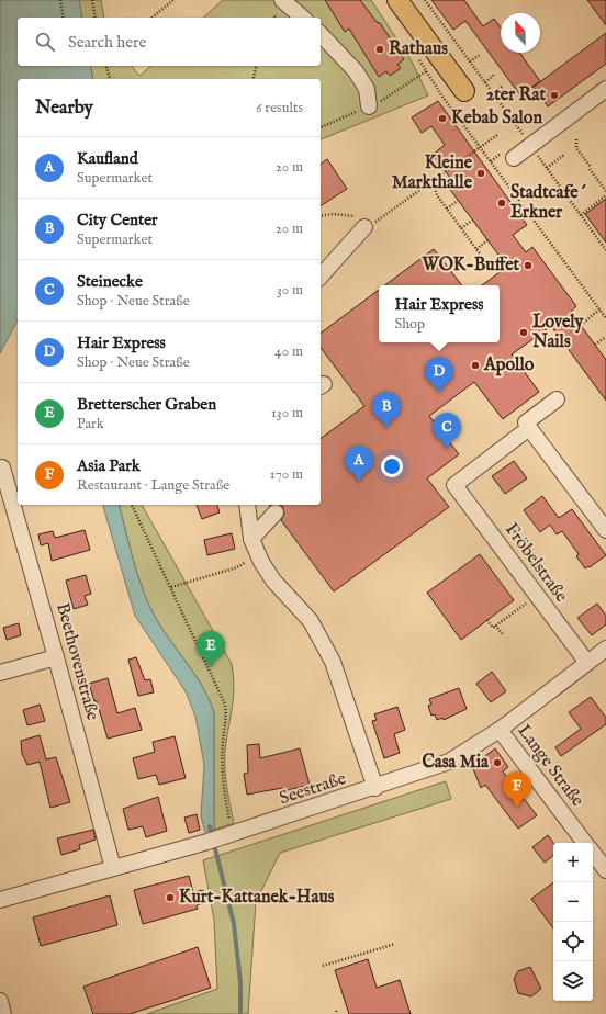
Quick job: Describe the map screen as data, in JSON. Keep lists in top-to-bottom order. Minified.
{"streets":{"street":["Fröbelstraße","Beethovenstraße","Lange Straße","Seestraße"]},"crossings":[["Fröbelstraße","Seestraße"],["Beethovenstraße","Seestraße"],["Lange Straße","Seestraße"]],"places":["Rathaus","2ter Rat","Kebab Salon","Kleine Markthalle","Stadtcafe´ Erkner","WOK-Buffet","Lovely Nails","Apollo","Casa Mia","Kurt-Kattanek-Haus"],"north":"top","page":{"search":"Search here","heading":["Nearby","6 results"],"list":[{"mark":"A","name":"Kaufland","note":"Supermarket","value":"20 m"},{"mark":"B","name":"City Center","note":"Supermarket","value":"20 m"},{"mark":"C","name":"Steinecke","note":"Shop · Neue Straße","value":"30 m"},{"mark":"D","name":"Hair Express","note":"Shop · Neue Straße","value":"40 m"},{"mark":"E","name":"Bretterscher Graben","note":"Park","value":"130 m"},{"mark":"F","name":"Asia Park","note":"Restaurant · Lange Straße","value":"170 m"}],"popup":["Hair Express","Shop"],"pins":["D","B","C","A","E","F"],"map_buttons":["+","−"]}}
